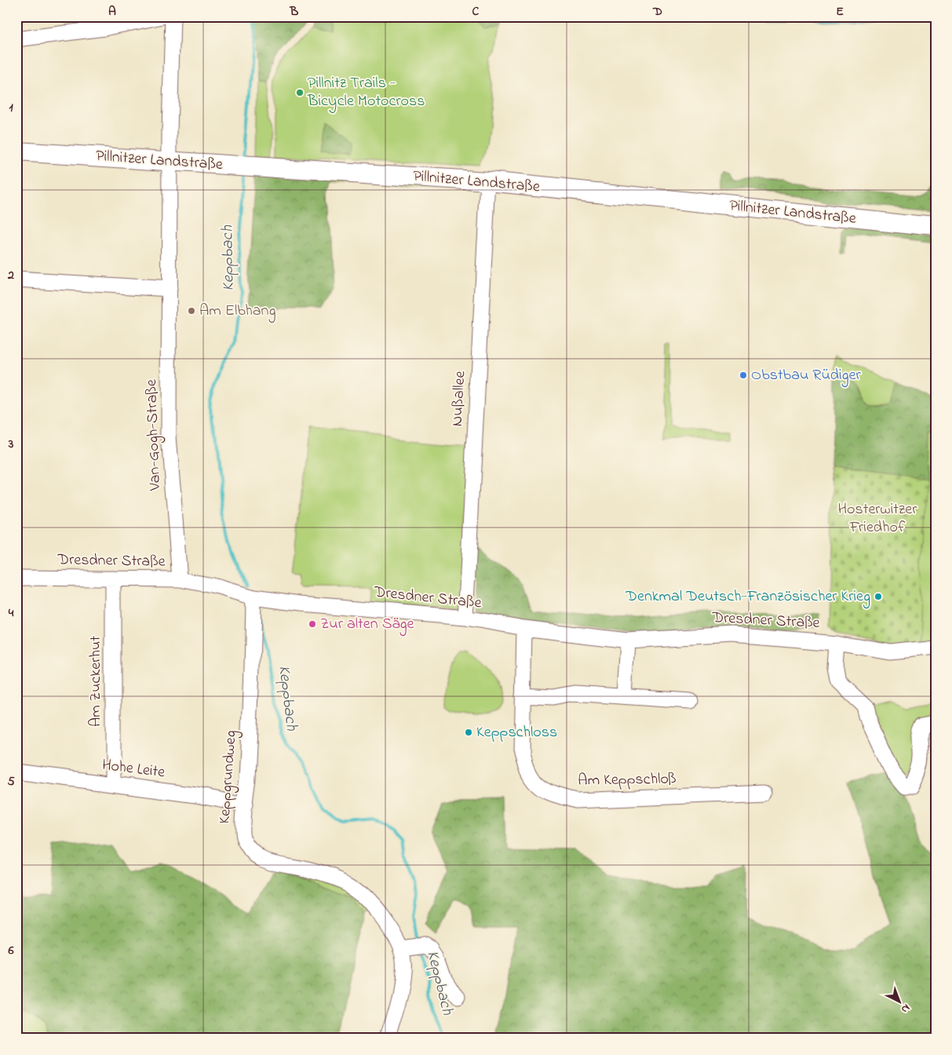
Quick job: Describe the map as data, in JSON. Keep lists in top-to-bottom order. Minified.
{"streets":{"main road":["Pillnitzer Landstraße"],"street":["Nußallee","Van-Gogh-Straße","Dresdner Straße","Am Zuckerhut","Hohe Leite","Keppgrundweg","Am Keppschloß"]},"crossings":[["Pillnitzer Landstraße","Nußallee"],["Pillnitzer Landstraße","Van-Gogh-Straße"],["Nußallee","Dresdner Straße"],["Van-Gogh-Straße","Dresdner Straße"],["Dresdner Straße","Am Zuckerhut"],["Dresdner Straße","Keppgrundweg"],["Dresdner Straße","Am Keppschloß"],["Am Zuckerhut","Hohe Leite"],["Hohe Leite","Keppgrundweg"]],"water":["Keppbach"],"parks":["Hosterwitzer Friedhof"],"places":["Pillnitz Trails - Bicycle Motocross","Am Elbhang","Obstbau Rüdiger","Denkmal Deutsch-Französischer Krieg","Zur alten Säge","Keppschloss"],"north":"bottom right","grid":{"columns":["A","B","C","D","E"],"rows":["1","2","3","4","5","6"]}}
